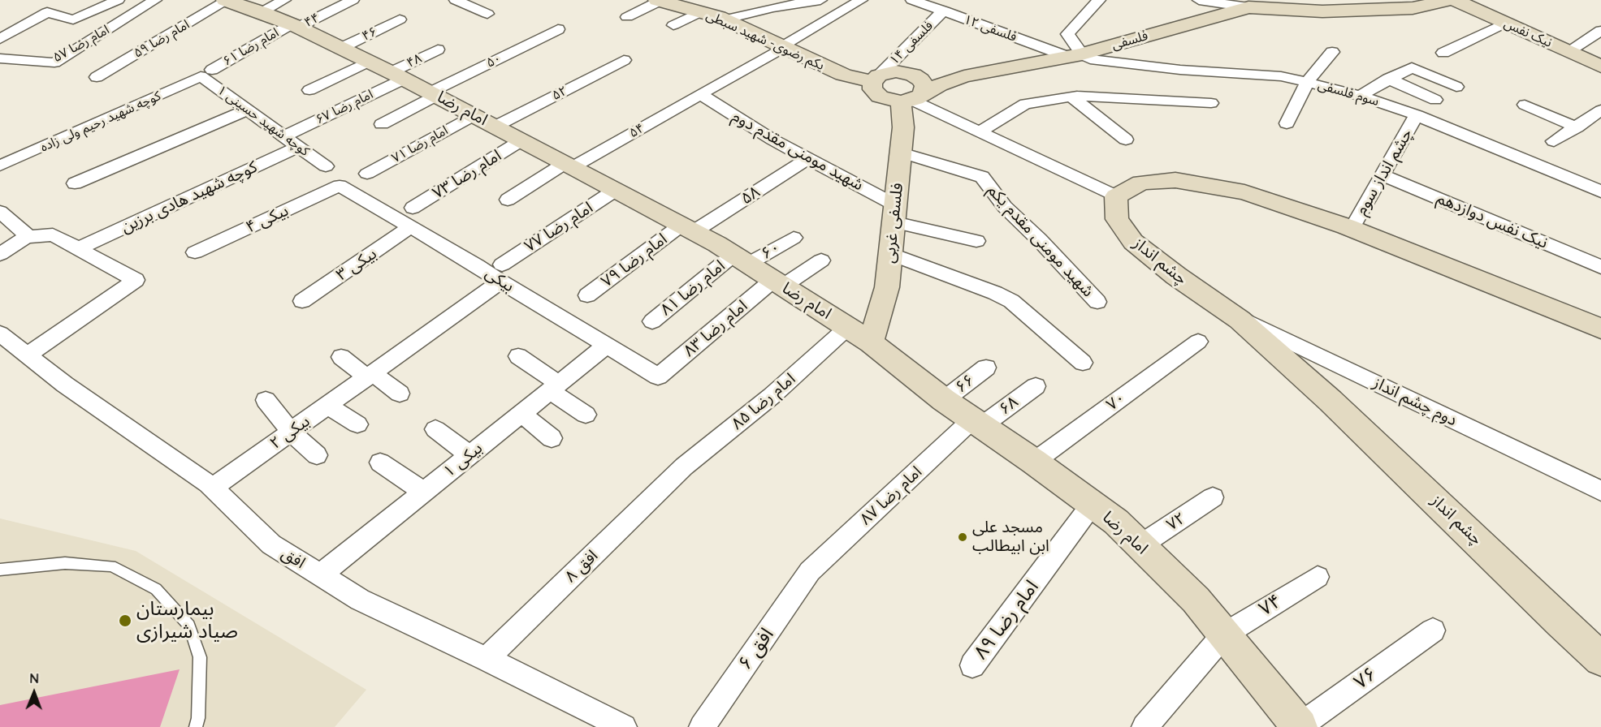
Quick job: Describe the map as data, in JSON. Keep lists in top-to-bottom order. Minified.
{"streets":{"street":["۴۴","۱۲ فلسفی","نیک نفس","۴۶","۵۹ امام رضا","یکم رضوی- شهید سبطی","فلسفی","۱۴ فلسفی","امام رضا ۵۷","امام رضا ۶۱","۴۸","۵۰","۵۲","سوم فلسفی","امام رضا ۶۷","امام رضا","کوچه شهید حسینی ۱","کوچه شهید رحیم ولی زاده","۵۴","امام رضا ۷۱","شهید مومنی مقدم دوم","چشم انداز سوم","امام رضا ۷۳","۵۸","کوچه شهید هادی برزین","۴ بیکی","نیک نفس دوازدهم","فلسفی غربی","امام رضا ۷۷","شهید مومنی مقدم یکم","۶۰","امام رضا ۷۹","چشم انداز","۳ بیکی","بیکی","امام رضا ۸۱","امام رضا ۸۳","۶۶","امام رضا ۸۵","۷۰","دوم چشم انداز","۶۸","۲ بیکی","۱ بیکی","امام رضا ۸۷","۷۲","افق","افق ۸","۷۴","امام رضا ۸۹","افق ۶","۷۶"]},"crossings":[["۴۴","امام رضا ۶۱"],["۴۴","امام رضا"],["۱۲ فلسفی","فلسفی"],["۱۲ فلسفی","۱۴ فلسفی"],["۱۲ فلسفی","سوم فلسفی"],["۴۶","امام رضا"],["۵۹ امام رضا","امام رضا"],["یکم رضوی- شهید سبطی","۱۴ فلسفی"],["یکم رضوی- شهید سبطی","۵۴"],["یکم رضوی- شهید سبطی","فلسفی غربی"],["فلسفی","سوم فلسفی"],["۱۴ فلسفی","فلسفی غربی"],["امام رضا ۶۱","امام رضا"],["امام رضا ۶۱","کوچه شهید حسینی ۱"],["امام رضا ۶۱","کوچه شهید رحیم ولی زاده"],["۴۸","امام رضا ۶۷"],["۴۸","امام رضا"],["۵۰","امام رضا"],["۵۲","امام رضا"],["۵۲","امام رضا ۷۱"],["سوم فلسفی","چشم انداز سوم"],["امام رضا ۶۷","امام رضا"],["امام رضا ۶۷","کوچه شهید حسینی ۱"],["امام رضا","۵۴"],["امام رضا","امام رضا ۷۱"],["امام رضا","امام رضا ۷۳"],["امام رضا","۵۸"],["امام رضا","فلسفی غربی"],["امام رضا","امام رضا ۷۷"],["امام رضا","۶۰"],["امام رضا","امام رضا ۷۹"],["امام رضا","امام رضا ۸۱"],["امام رضا","امام رضا ۸۳"],["امام رضا","۶۶"],["امام رضا","امام رضا ۸۵"],["امام رضا","۷۰"],["امام رضا","۶۸"],["امام رضا","امام رضا ۸۷"],["امام رضا","۷۲"],["امام رضا","۷۴"],["امام رضا","امام رضا ۸۹"],["امام رضا","۷۶"],["کوچه شهید حسینی ۱","کوچه شهید رحیم ولی زاده"],["کوچه شهید حسینی ۱","کوچه شهید هادی برزین"],["۵۴","شهید مومنی مقدم دوم"],["شهید مومنی مقدم دوم","۵۸"],["شهید مومنی مقدم دوم","فلسفی غربی"],["چشم انداز سوم","نیک نفس دوازدهم"],["۵۸","امام رضا ۷۹"],["۴ بیکی","بیکی"],["فلسفی غربی","شهید مومنی مقدم یکم"],["امام رضا ۷۷","بیکی"],["امام رضا ۷۷","۲ بیکی"],["۶۰","امام رضا ۸۱"],["چشم انداز","دوم چشم انداز"],["۳ بیکی","بیکی"],["بیکی","امام رضا ۸۳"],["بیکی","۲ بیکی"],["بیکی","۱ بیکی"],["امام رضا ۸۵","افق ۸"],["۶۸","امام رضا ۸۷"],["۲ بیکی","افق"],["۱ بیکی","افق"],["امام رضا ۸۷","افق ۶"],["افق","افق ۸"]],"places":["مسجد علی ابن ابیطالب","بیمارستان صیاد شیرازی"],"north":"top"}
